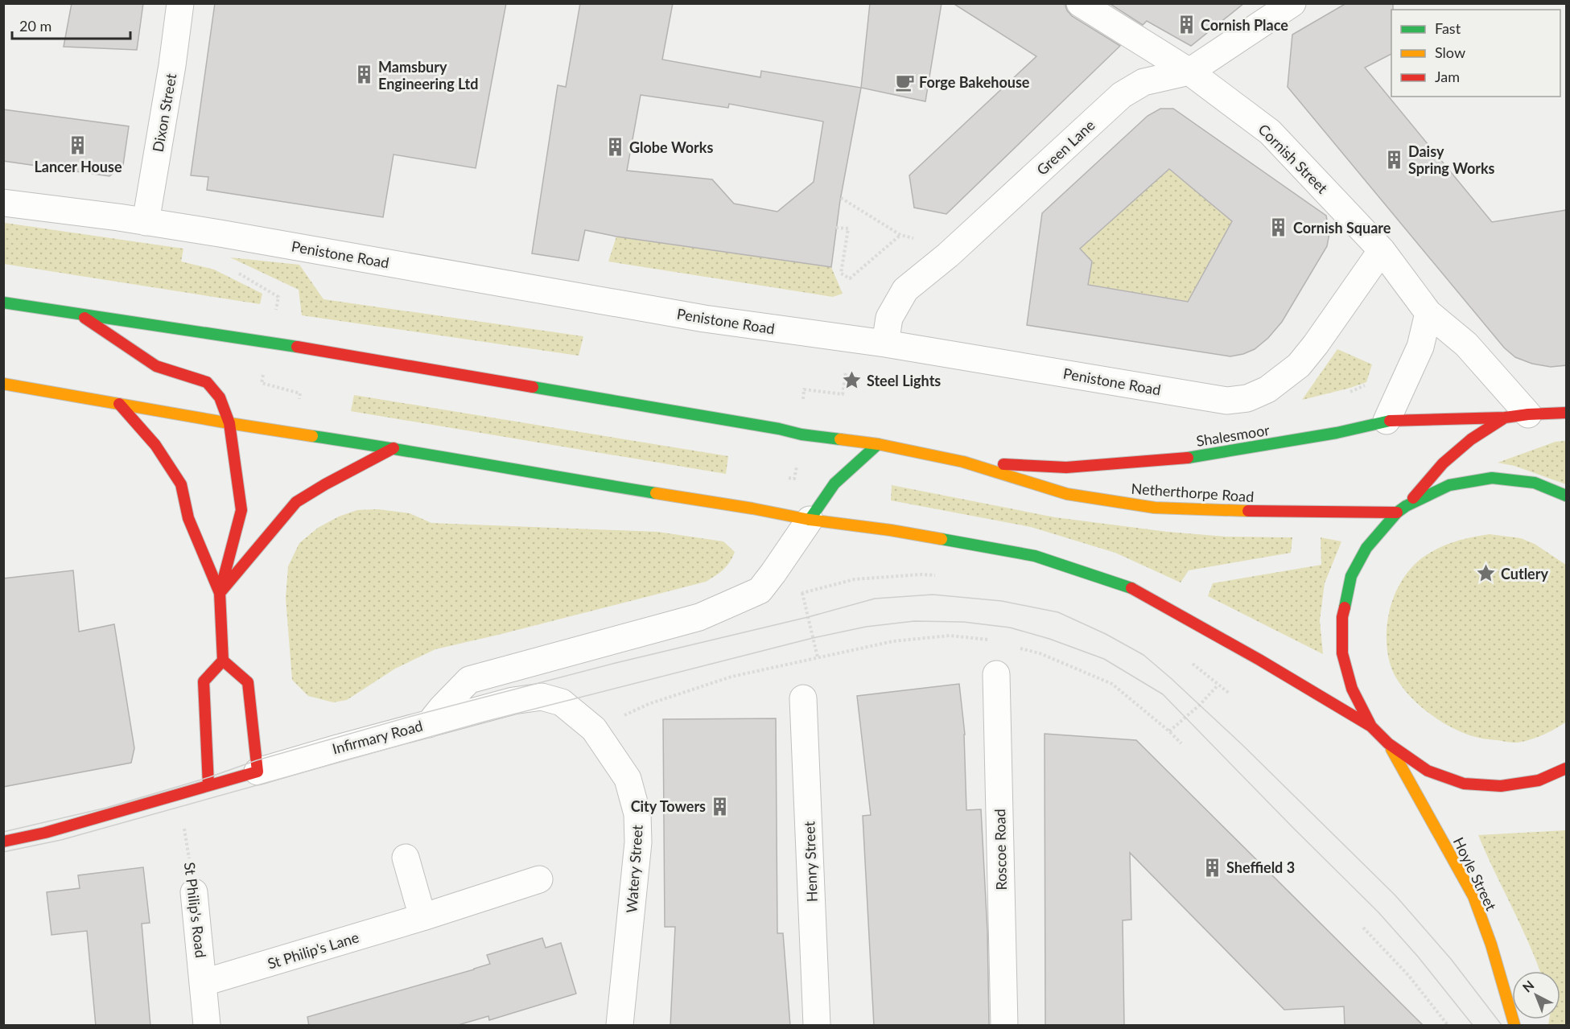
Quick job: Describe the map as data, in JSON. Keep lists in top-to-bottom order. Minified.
{"streets":{"main road":["Shalesmoor","Netherthorpe Road","Infirmary Road","Hoyle Street"],"street":["Dixon Street","Green Lane","Cornish Street","Penistone Road","Roscoe Road","Henry Street","Watery Street","St Philip's Road","St Philip's Lane"]},"crossings":[["Dixon Street","Penistone Road"],["Green Lane","Cornish Street"],["Green Lane","Penistone Road"],["Cornish Street","Penistone Road"],["Cornish Street","Shalesmoor"],["Shalesmoor","Netherthorpe Road"],["Infirmary Road","Watery Street"],["Infirmary Road","St Philip's Road"],["St Philip's Road","St Philip's Lane"]],"places":{"building":["Cornish Place","Mamsbury Engineering Ltd","Lancer House","Globe Works","Daisy Spring Works","Cornish Square","City Towers","Sheffield 3"],"cafe":["Forge Bakehouse"],"place":["Steel Lights","Cutlery"]},"legend":["Fast","Slow","Jam"],"scale_bar":"20 m","north":"top left"}
